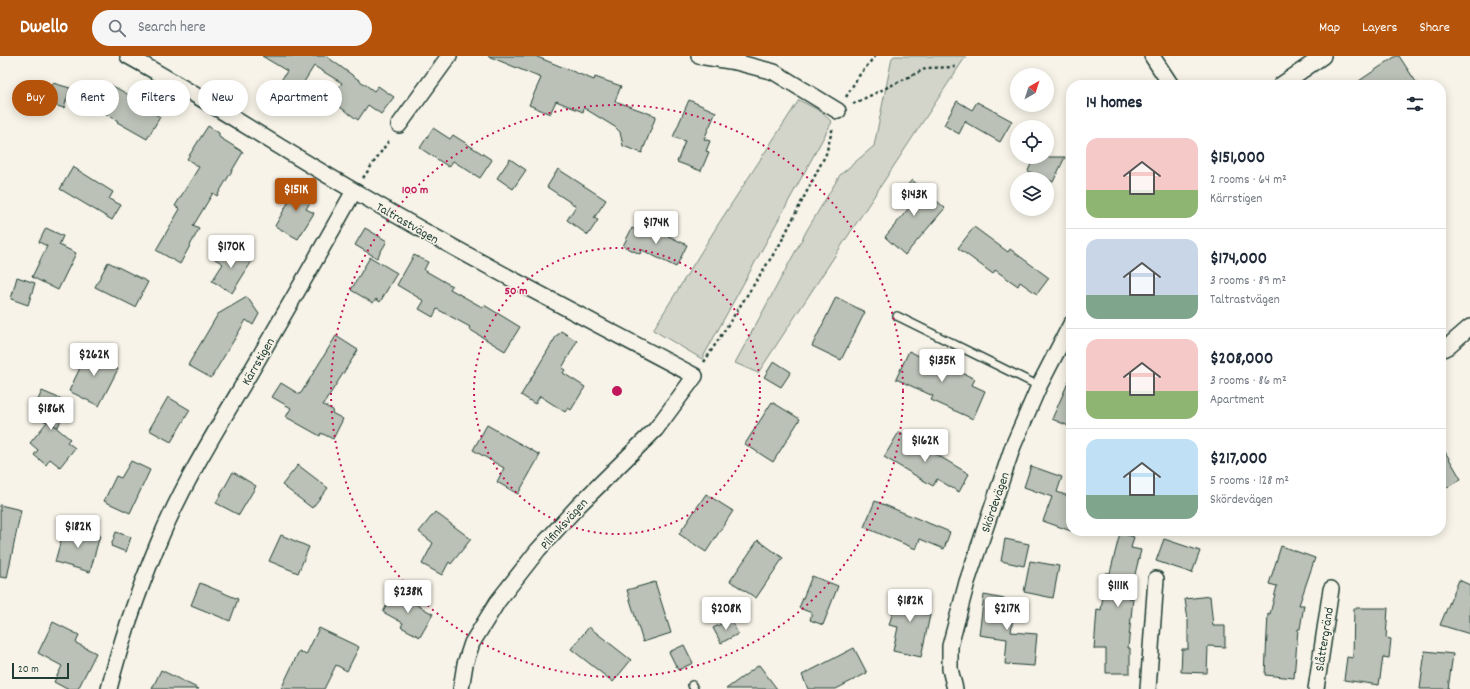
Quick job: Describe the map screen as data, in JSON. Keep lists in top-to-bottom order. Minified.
{"streets":{"street":["Taltrastvägen","Kärrstigen","Skördevägen","Pilfinksvägen","Slåttergränd"]},"crossings":[["Taltrastvägen","Kärrstigen"],["Taltrastvägen","Pilfinksvägen"]],"scale_bar":"20 m","north":"top right","page":{"header":"Dwello","search":"Search here","nav":["Map","Layers","Share"],"chip":["Buy","Rent","Filters","New","Apartment"],"heading":"14 homes","list":[{"name":"$151,000","note":"2 rooms · 64 m² · Kärrstigen"},{"name":"$174,000","note":"3 rooms · 89 m² · Taltrastvägen"},{"name":"$208,000","note":"3 rooms · 86 m² · Apartment"},{"name":"$217,000","note":"5 rooms · 128 m² · Skördevägen"}],"price":["$151K","$143K","$174K","$170K","$262K","$135K","$186K","$162K","$182K","$111K","$238K","$182K","$208K","$217K"],"scale":"20 m"},"rings":["100 m","50 m"]}
